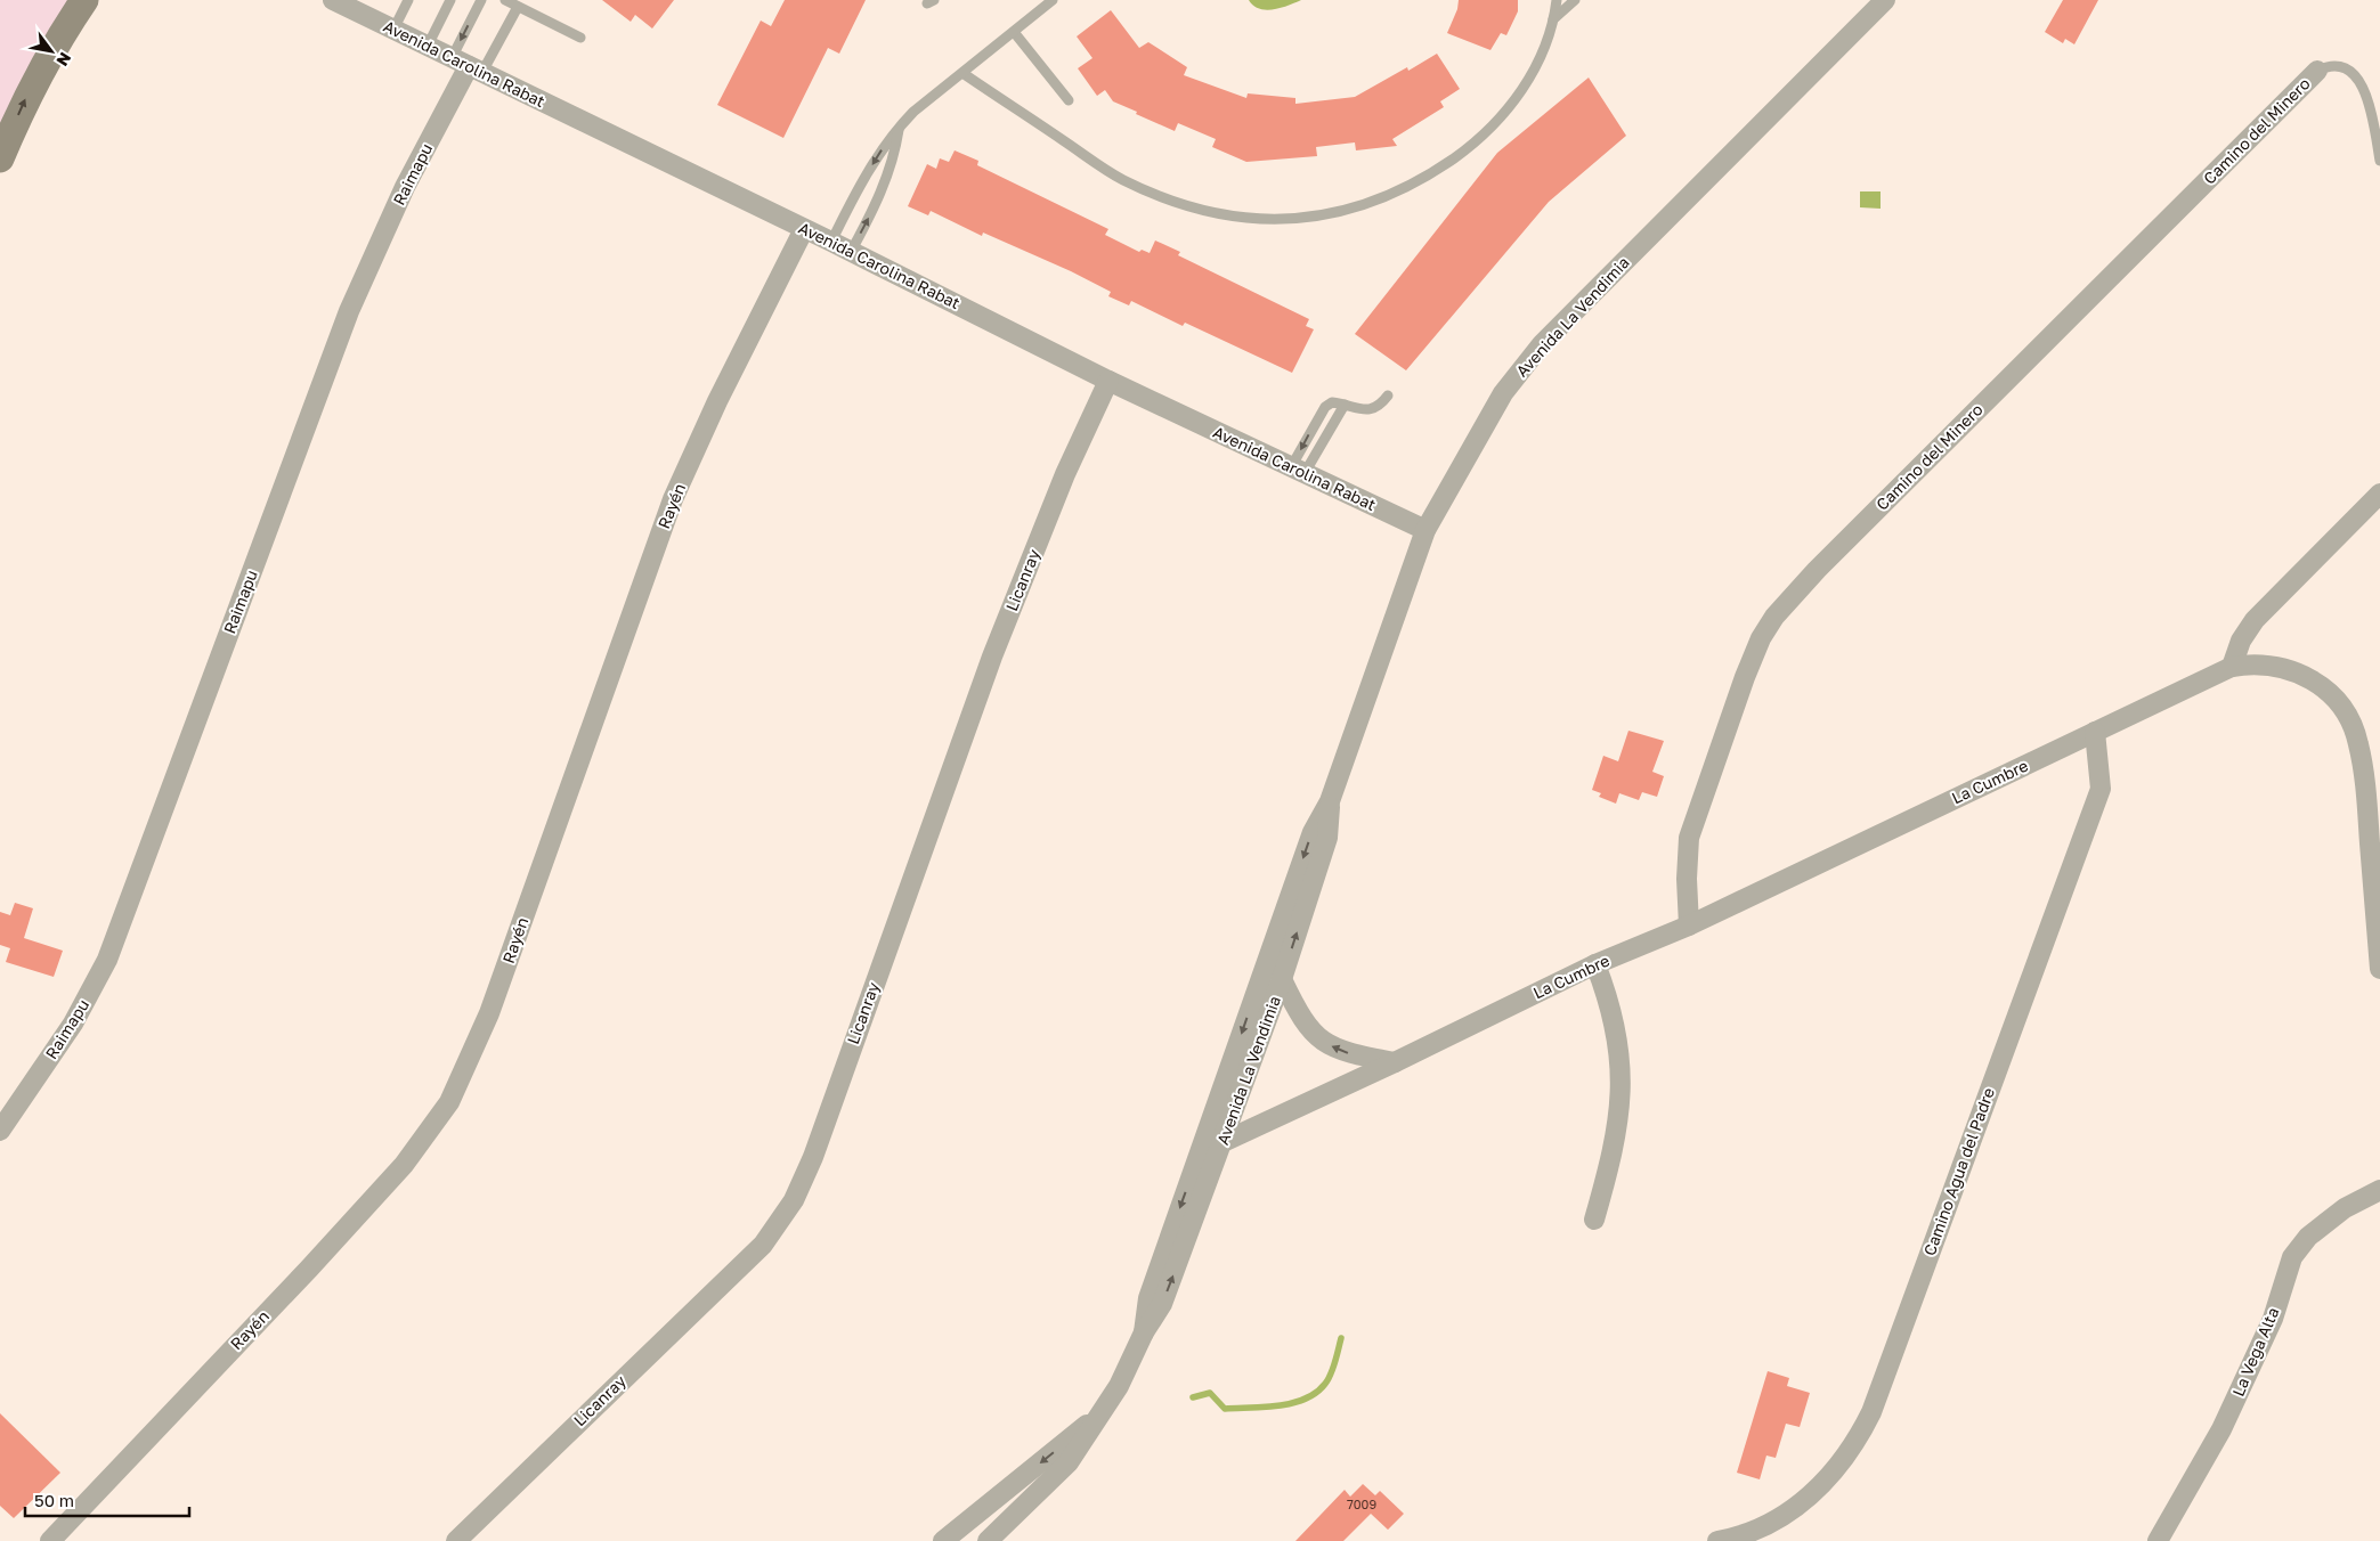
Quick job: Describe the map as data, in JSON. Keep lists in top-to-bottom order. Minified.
{"streets":{"street":["Avenida Carolina Rabat","Camino del Minero","Raimapu","Avenida La Vendimia","Rayén","Licanray","La Cumbre","Camino Agua del Padre","La Vega Alta"]},"crossings":[["Avenida Carolina Rabat","Raimapu"],["Avenida Carolina Rabat","Avenida La Vendimia"],["Avenida Carolina Rabat","Rayén"],["Avenida Carolina Rabat","Licanray"],["Camino del Minero","La Cumbre"],["Avenida La Vendimia","La Cumbre"],["La Cumbre","Camino Agua del Padre"]],"house_numbers":["7009"],"scale_bar":"50 m","north":"bottom right"}
